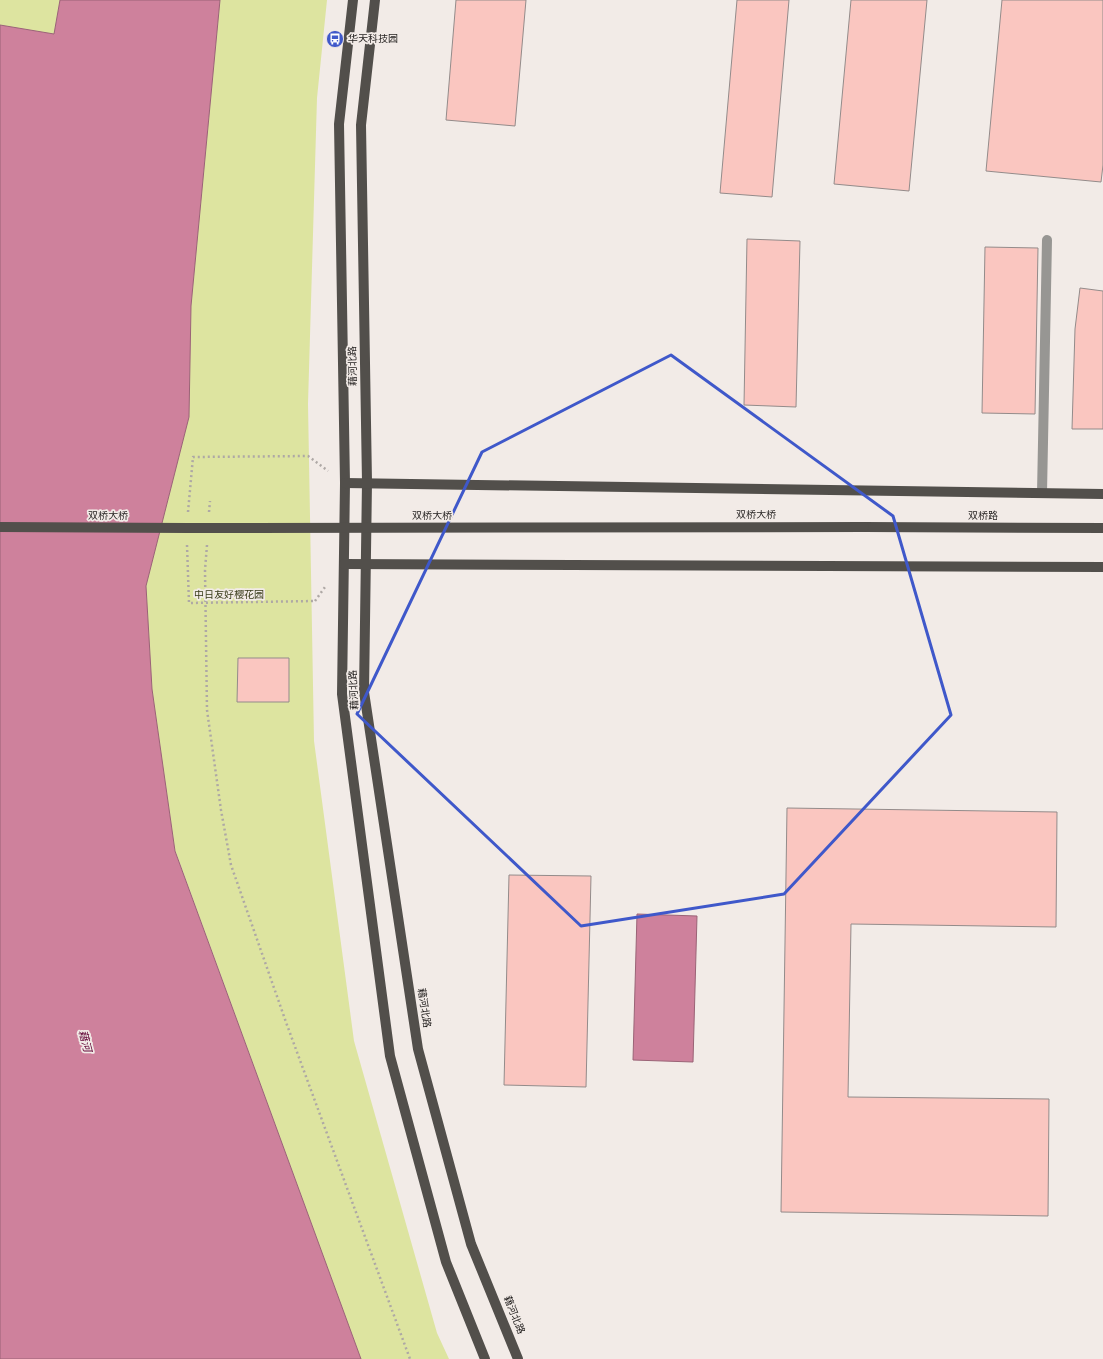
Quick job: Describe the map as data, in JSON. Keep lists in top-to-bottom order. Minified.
{"streets":{"main road":["藉河北路","双桥大桥","双桥路"]},"crossings":[["双桥大桥","双桥路"]],"water":["藉河"],"parks":["中日友好樱花园"],"places":{"bus stop":["华天科技园"]}}
